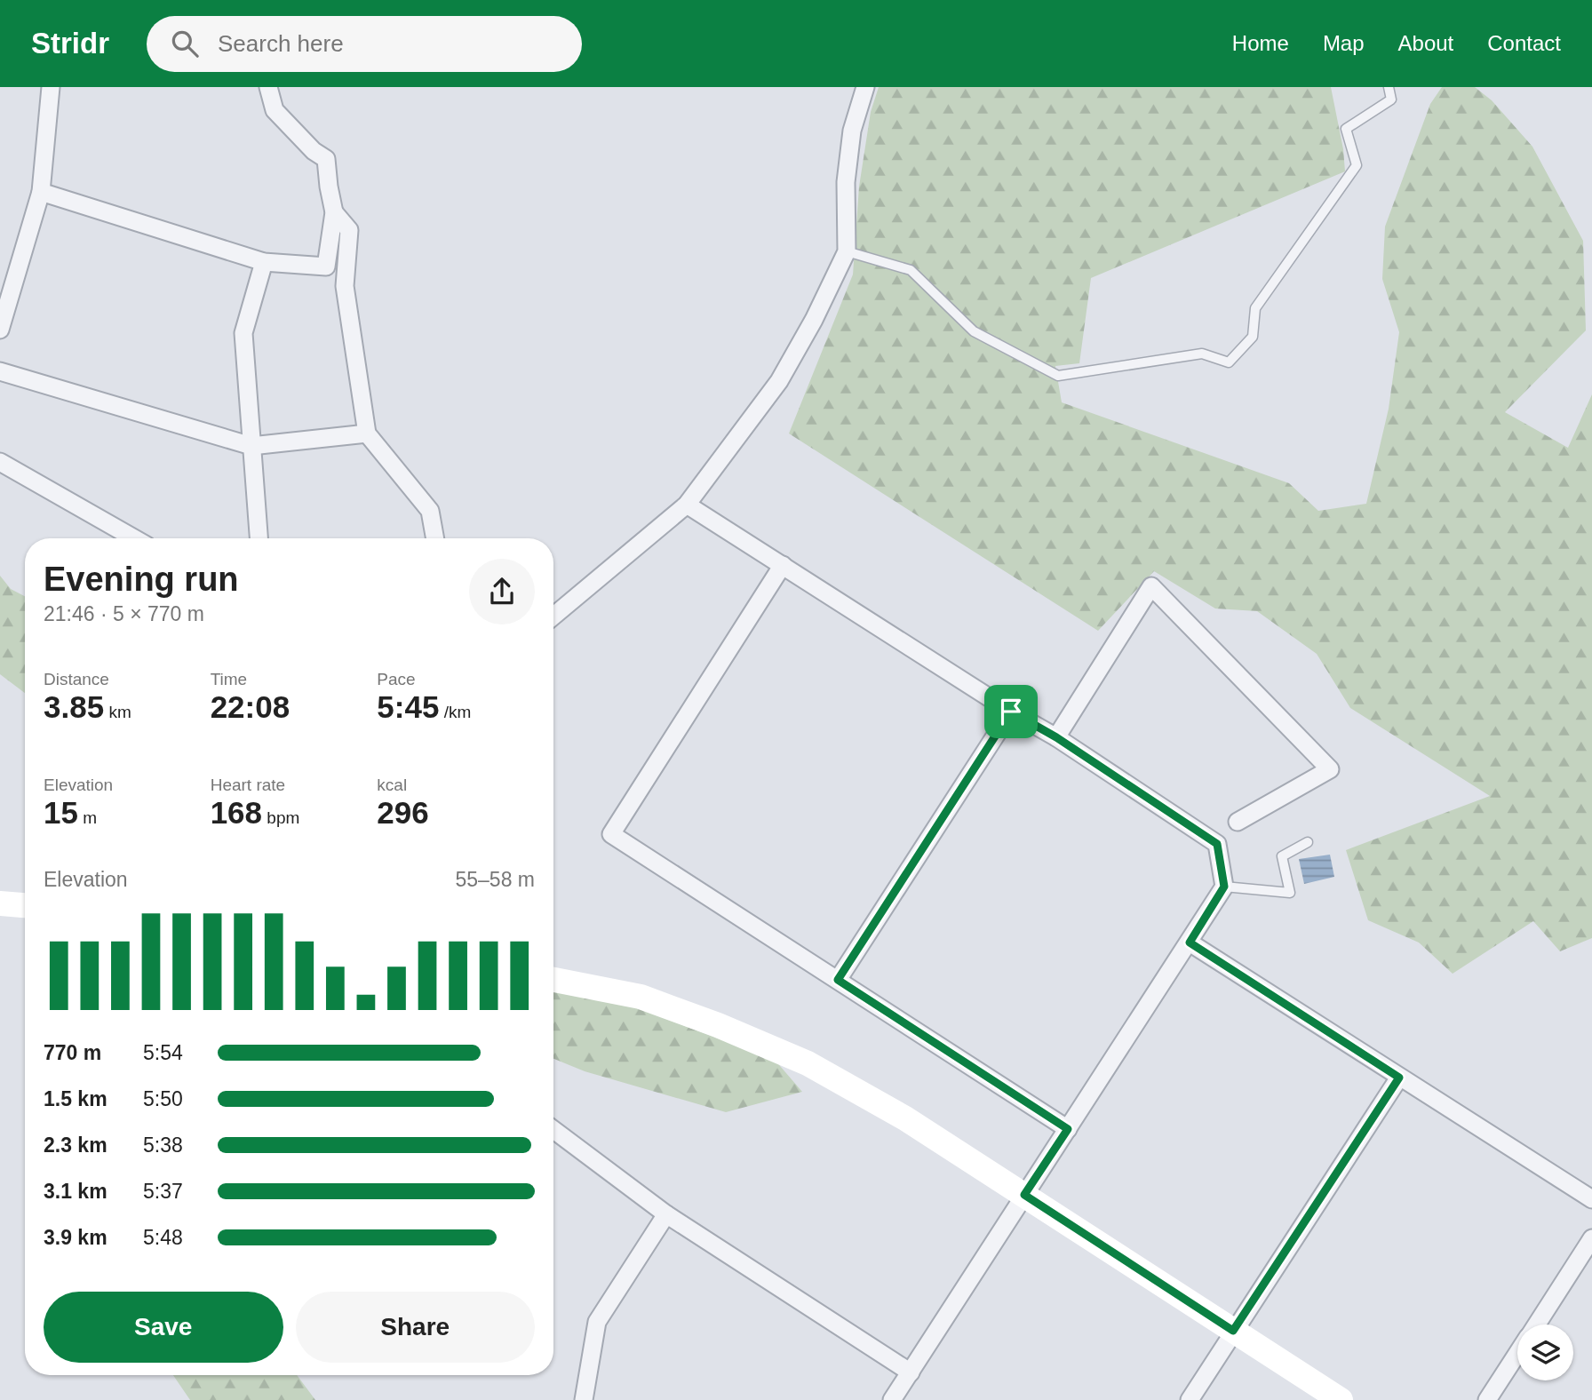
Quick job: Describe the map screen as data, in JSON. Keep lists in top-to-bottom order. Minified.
{"page":{"header":"Stridr","search":"Search here","nav":["Home","Map","About","Contact"],"heading":["Evening run","21:46 · 5 × 770 m"],"stats":[["Distance","3.85 km"],["Time","22:08"],["Pace","5:45 /km"],["Elevation","15 m"],["Heart rate","168 bpm"],["kcal","296"]],"chart":["Elevation","55–58 m"],"list":[{"name":"770 m","note":"5:54"},{"name":"1.5 km","note":"5:50"},{"name":"2.3 km","note":"5:38"},{"name":"3.1 km","note":"5:37"},{"name":"3.9 km","note":"5:48"}],"buttons":["Save","Share"]}}
